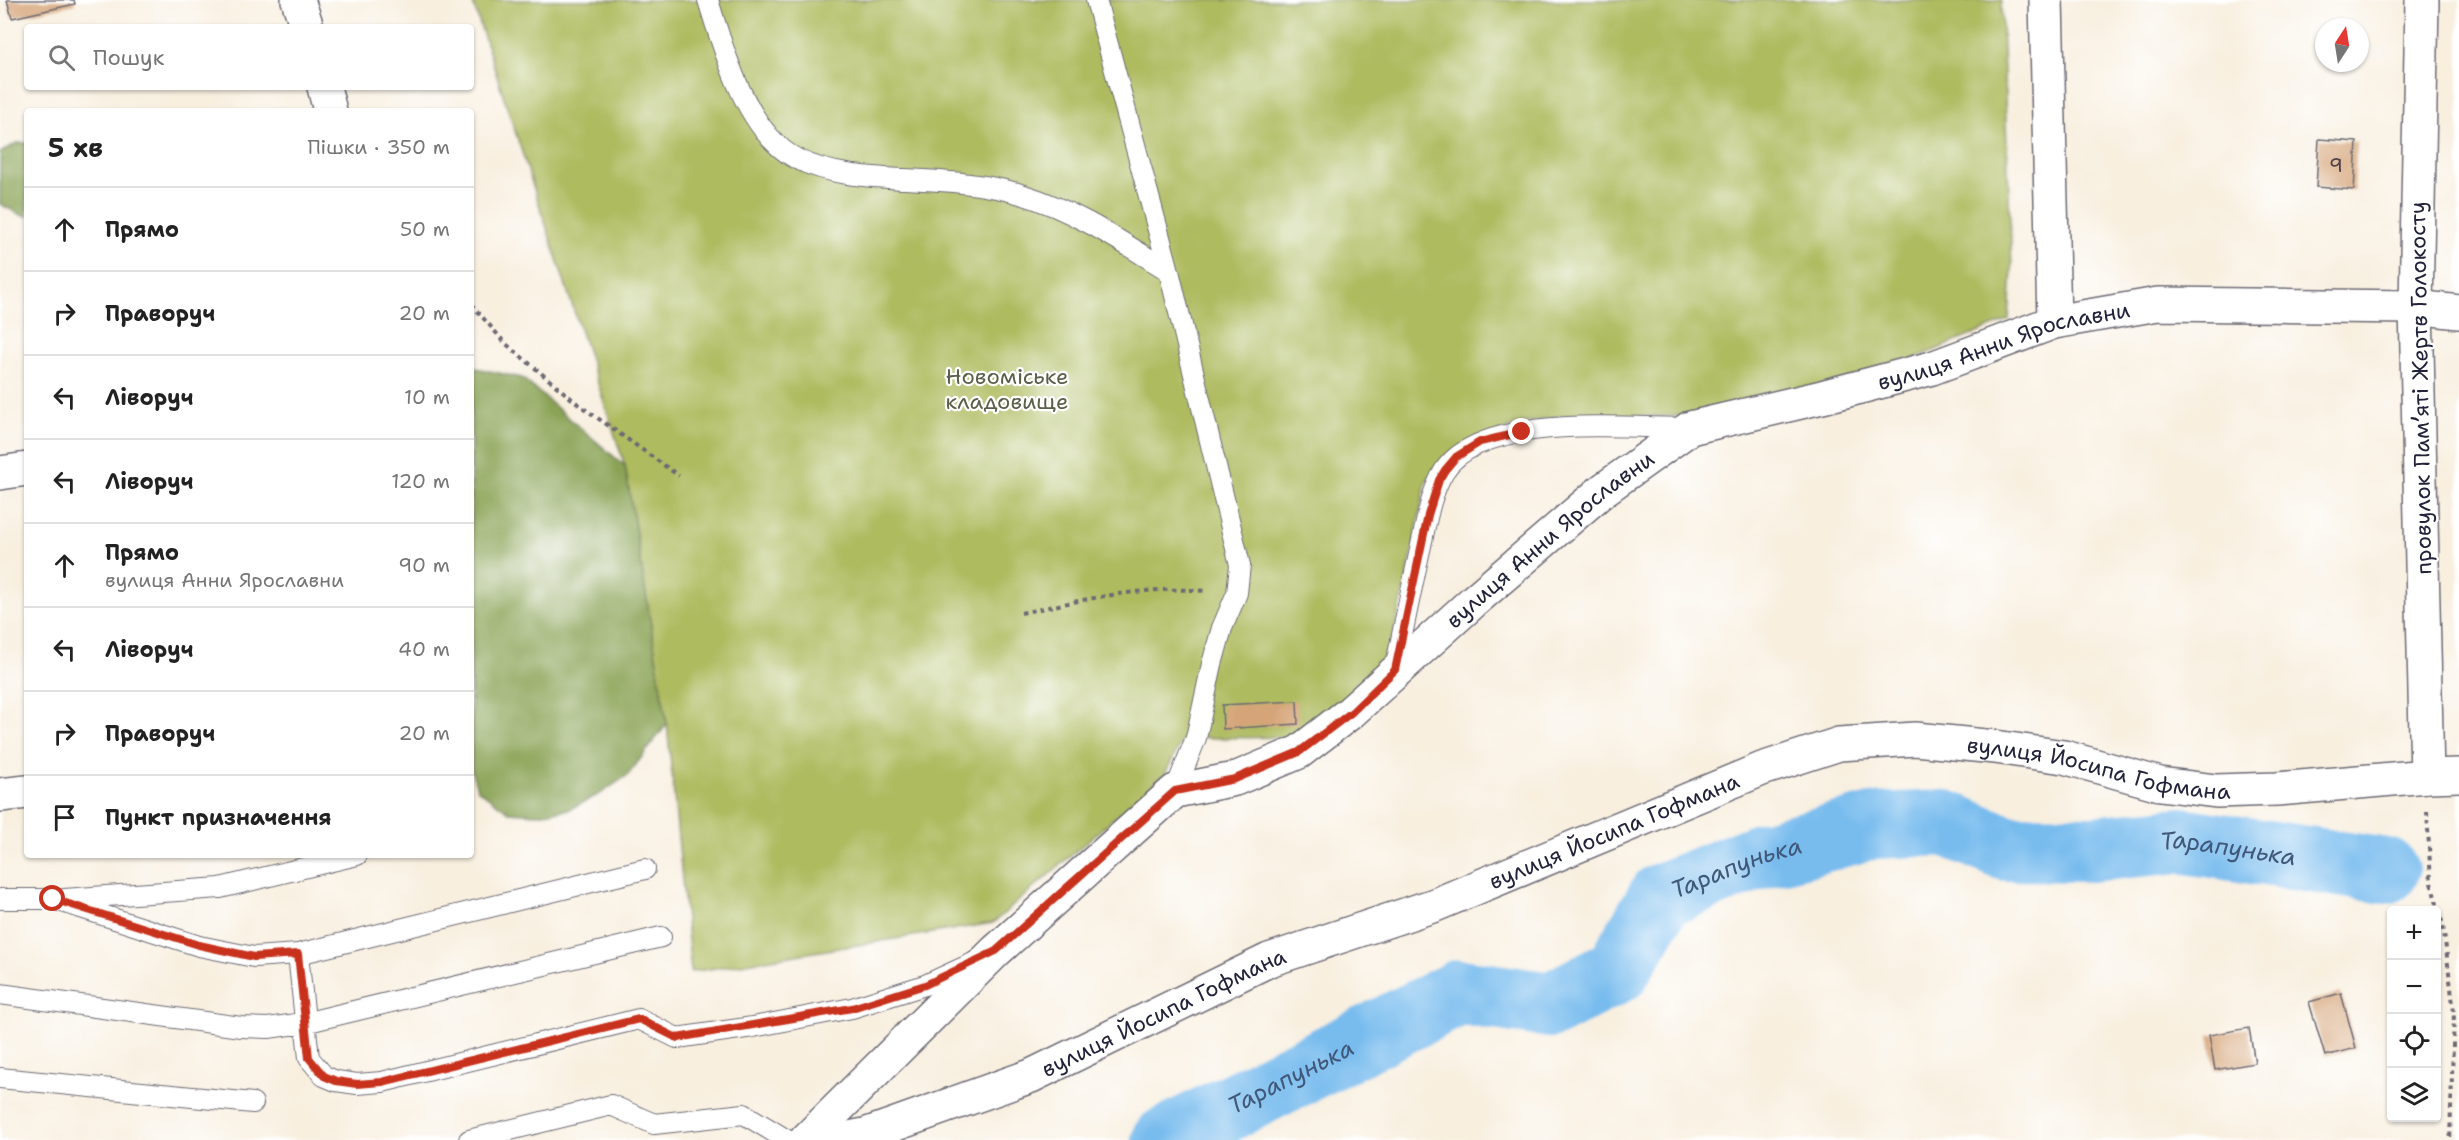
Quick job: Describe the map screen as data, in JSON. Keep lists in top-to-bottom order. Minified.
{"streets":{"street":["вулиця Анни Ярославни","провулок Памʼяті Жертв Голокосту","вулиця Йосипа Гофмана"]},"crossings":[["вулиця Анни Ярославни","провулок Памʼяті Жертв Голокосту"],["провулок Памʼяті Жертв Голокосту","вулиця Йосипа Гофмана"]],"water":["Тарапунька"],"parks":["Новоміське кладовище"],"house_numbers":["9"],"north":"top","page":{"search":"Пошук","heading":["5 хв","Пішки · 350 m"],"list":[["Прямо","50 m"],["Праворуч","20 m"],["Ліворуч","10 m"],["Ліворуч","120 m"],["Прямо","вулиця Анни Ярославни","90 m"],["Ліворуч","40 m"],["Праворуч","20 m"],"Пункт призначення"],"map_buttons":["+","−"]}}
